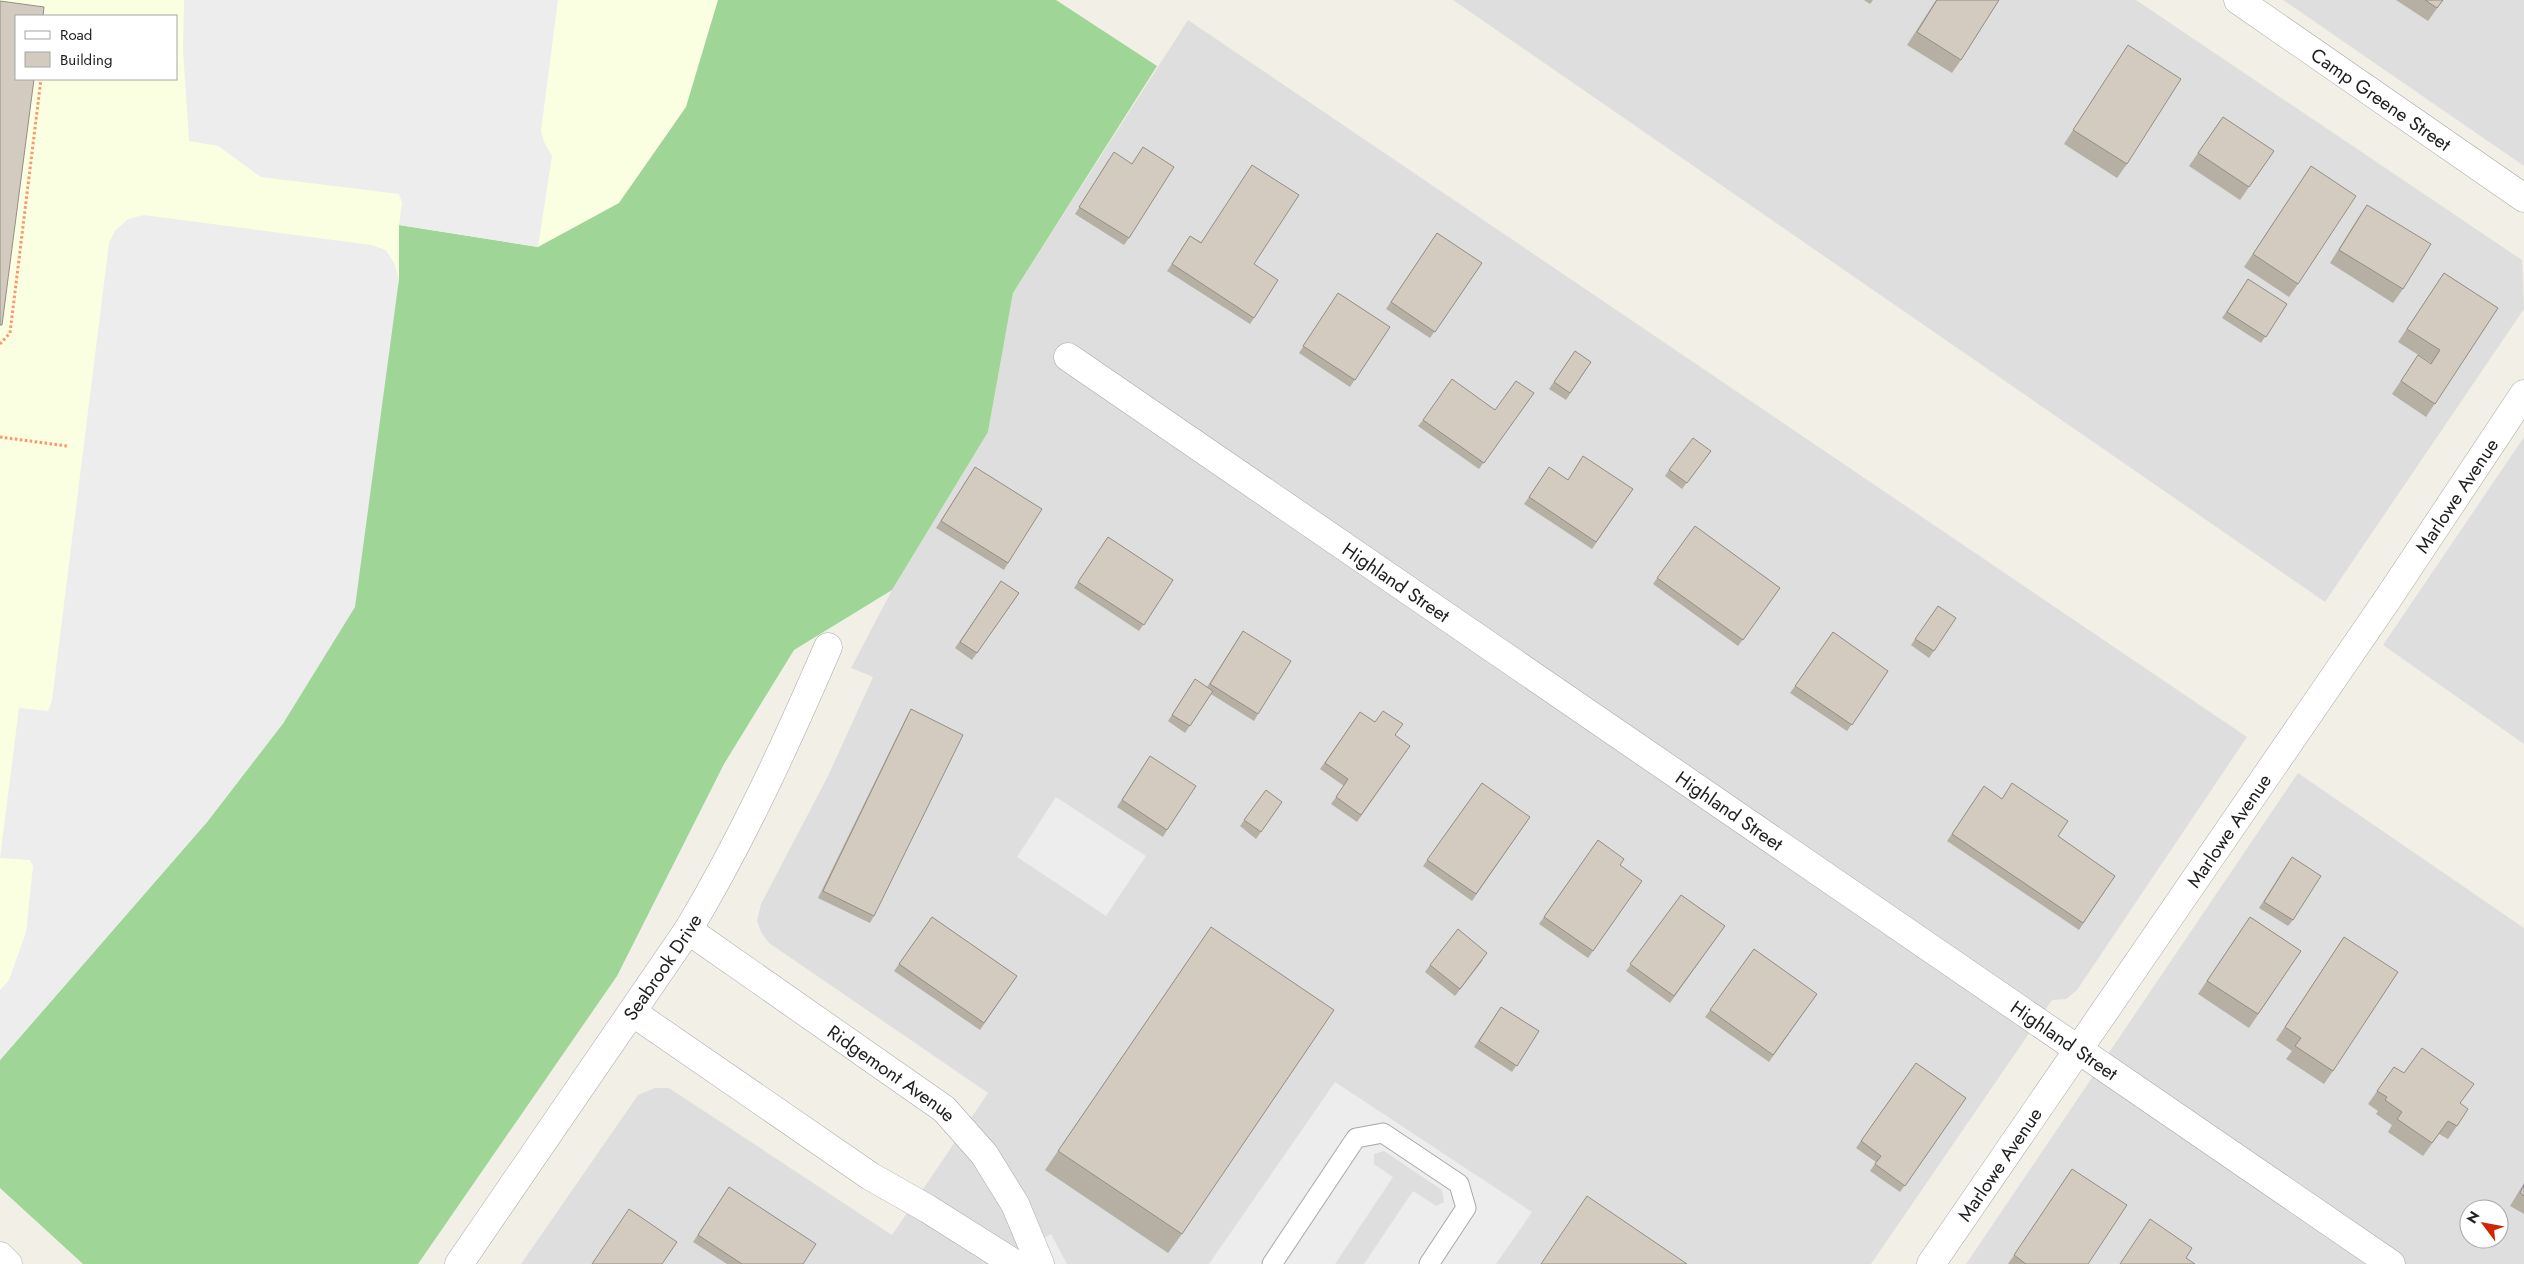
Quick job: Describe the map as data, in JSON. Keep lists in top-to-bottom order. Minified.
{"streets":{"street":["Camp Greene Street","Marlowe Avenue","Highland Street","Seabrook Drive","Ridgemont Avenue"]},"crossings":[["Marlowe Avenue","Highland Street"],["Seabrook Drive","Ridgemont Avenue"]],"legend":["Road","Building"],"north":"top left"}
